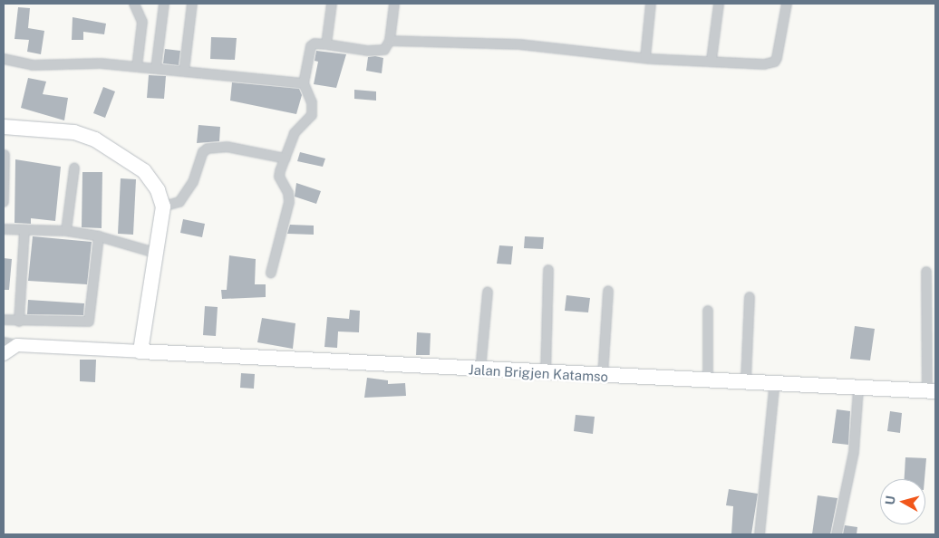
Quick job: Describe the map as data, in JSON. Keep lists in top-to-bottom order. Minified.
{"streets":{"main road":["Jalan Brigjen Katamso"]},"north":"left"}
